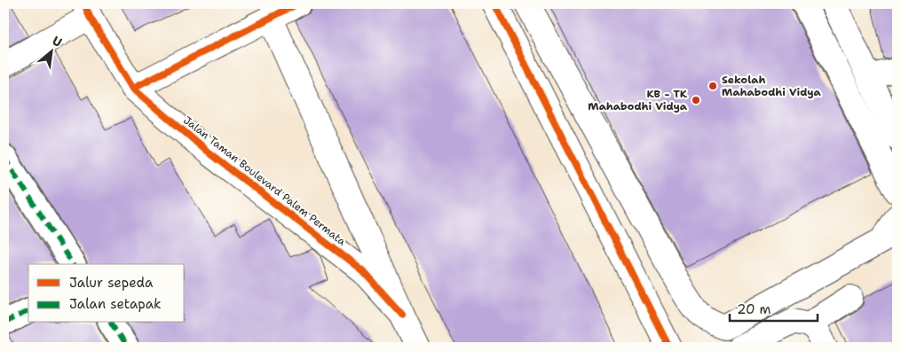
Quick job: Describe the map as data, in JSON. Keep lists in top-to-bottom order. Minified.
{"streets":{"street":["Jalan Taman Boulevard Palem Permata"]},"places":["Sekolah Mahabodhi Vidya","KB - TK Mahabodhi Vidya"],"legend":["Jalur sepeda","Jalan setapak"],"scale_bar":"20 m","north":"top right"}
